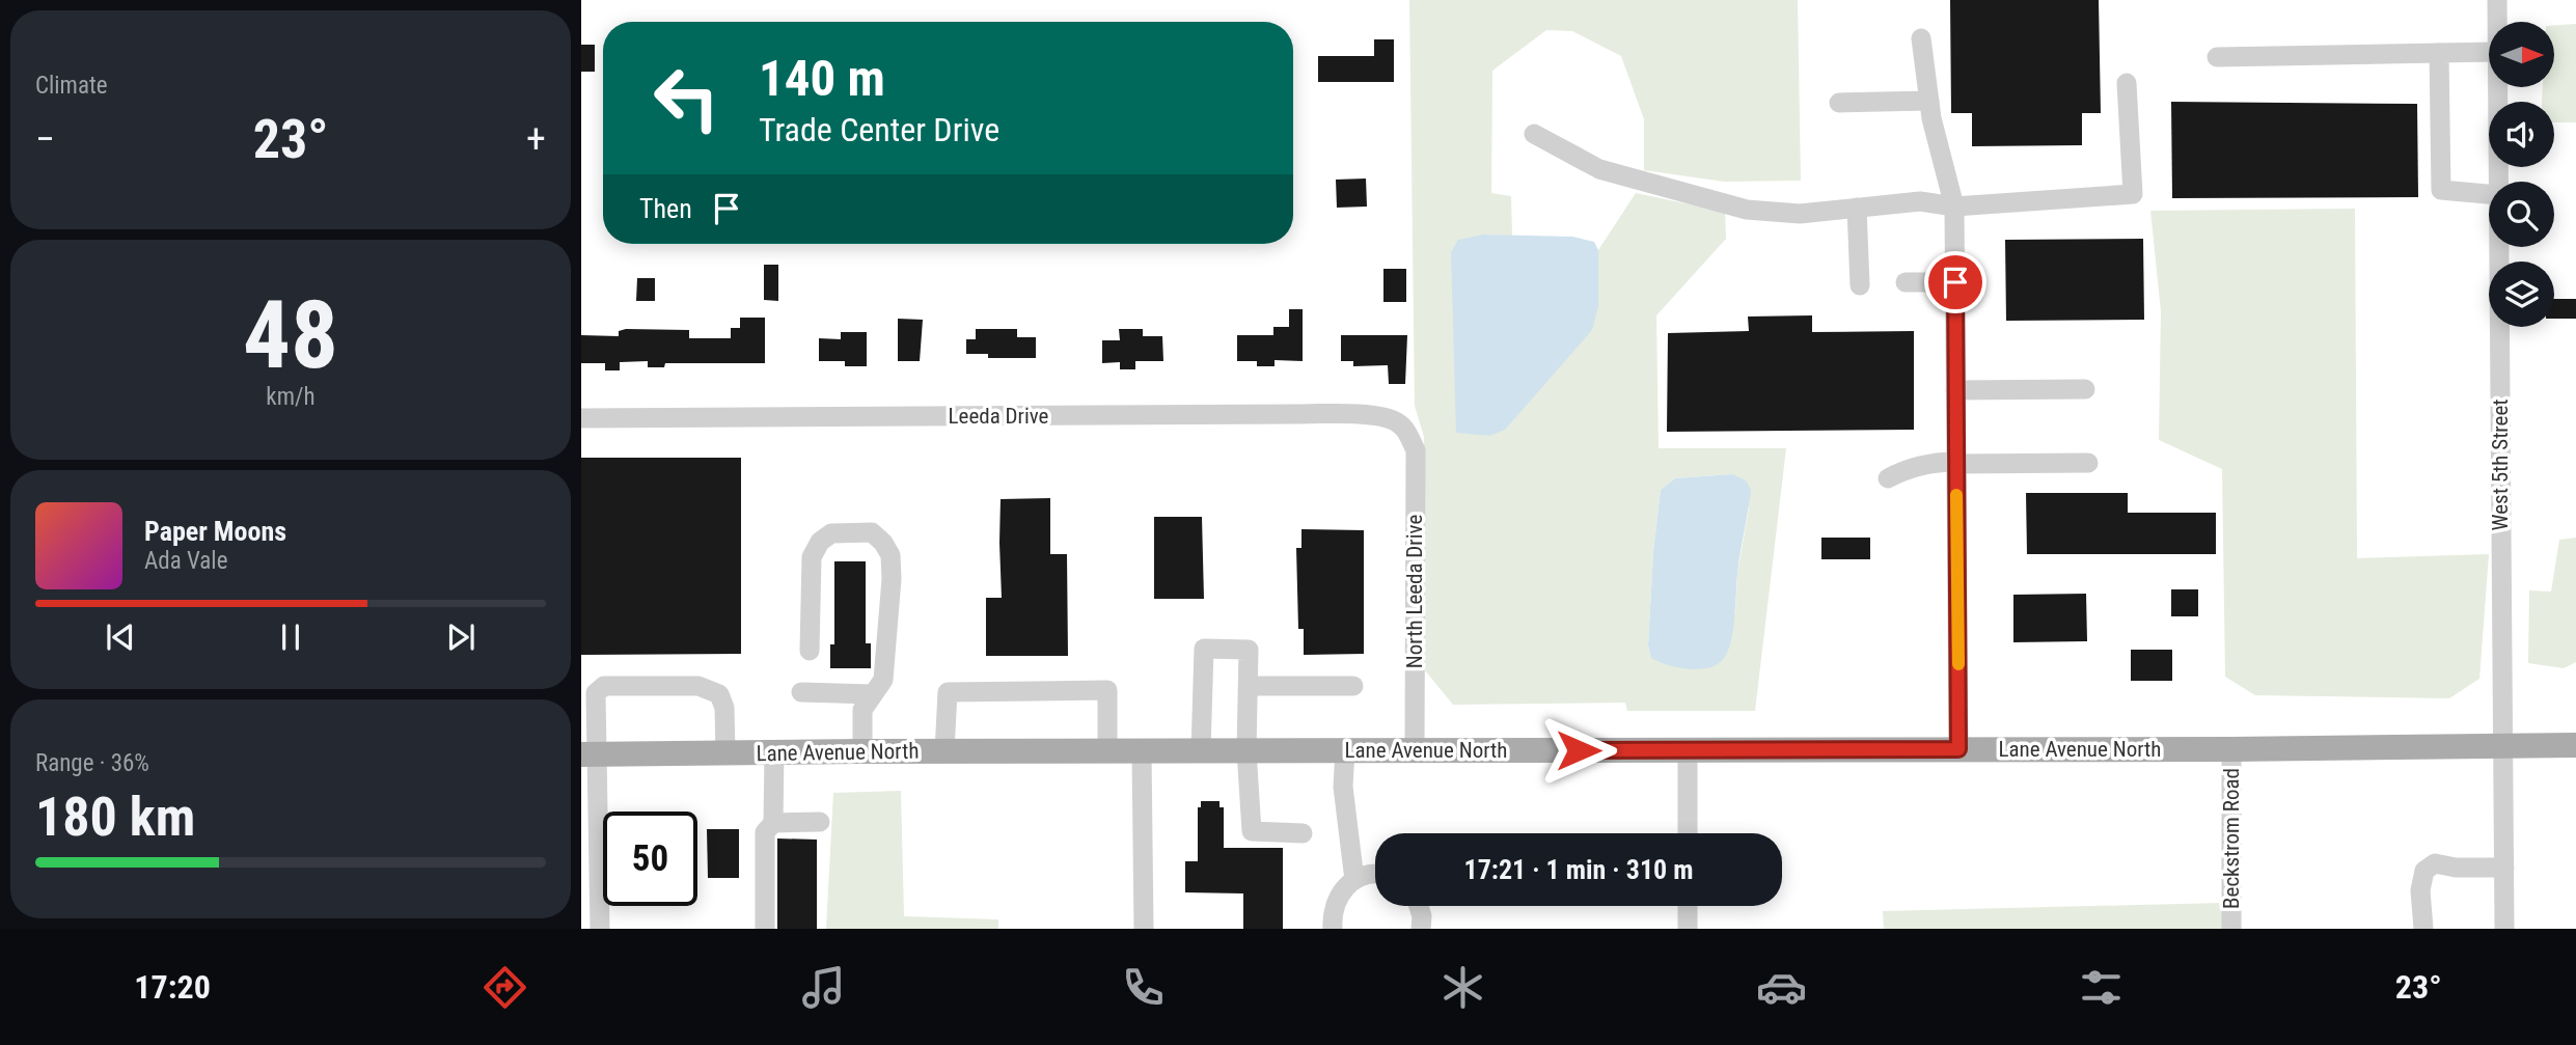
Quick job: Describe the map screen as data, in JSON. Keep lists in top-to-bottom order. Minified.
{"streets":{"main road":["Lane Avenue North"],"street":["Leeda Drive","West 5th Street","North Leeda Drive","Beckstrom Road"]},"crossings":[["Leeda Drive","North Leeda Drive"],["West 5th Street","Lane Avenue North"],["North Leeda Drive","Lane Avenue North"],["Lane Avenue North","Beckstrom Road"]],"north":"right","page":{"tile":["Climate",["48","km/h"],["Range · 36%","180 km"]],"turn":["140 m","Trade Center Drive"],"heat":["−","23°","+"],"then":"Then","song":["Paper Moons","Ada Vale"],"limit":"50","trip":"17:21 · 1 min · 310 m","tabs":["17:20","23°"]}}
